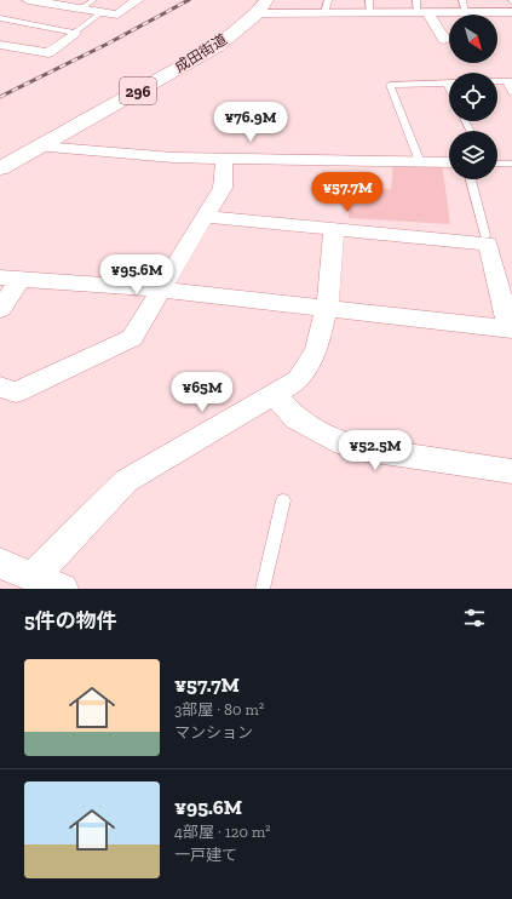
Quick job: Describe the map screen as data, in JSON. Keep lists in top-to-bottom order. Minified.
{"streets":{"highway":["成田街道","296"]},"north":"bottom right","page":{"price":["¥76.9M","¥57.7M","¥95.6M","¥65M","¥52.5M"],"heading":"5件の物件","list":[{"name":"¥57.7M","note":"3部屋 · 80 m² · マンション"},{"name":"¥95.6M","note":"4部屋 · 120 m² · 一戸建て"}]}}
